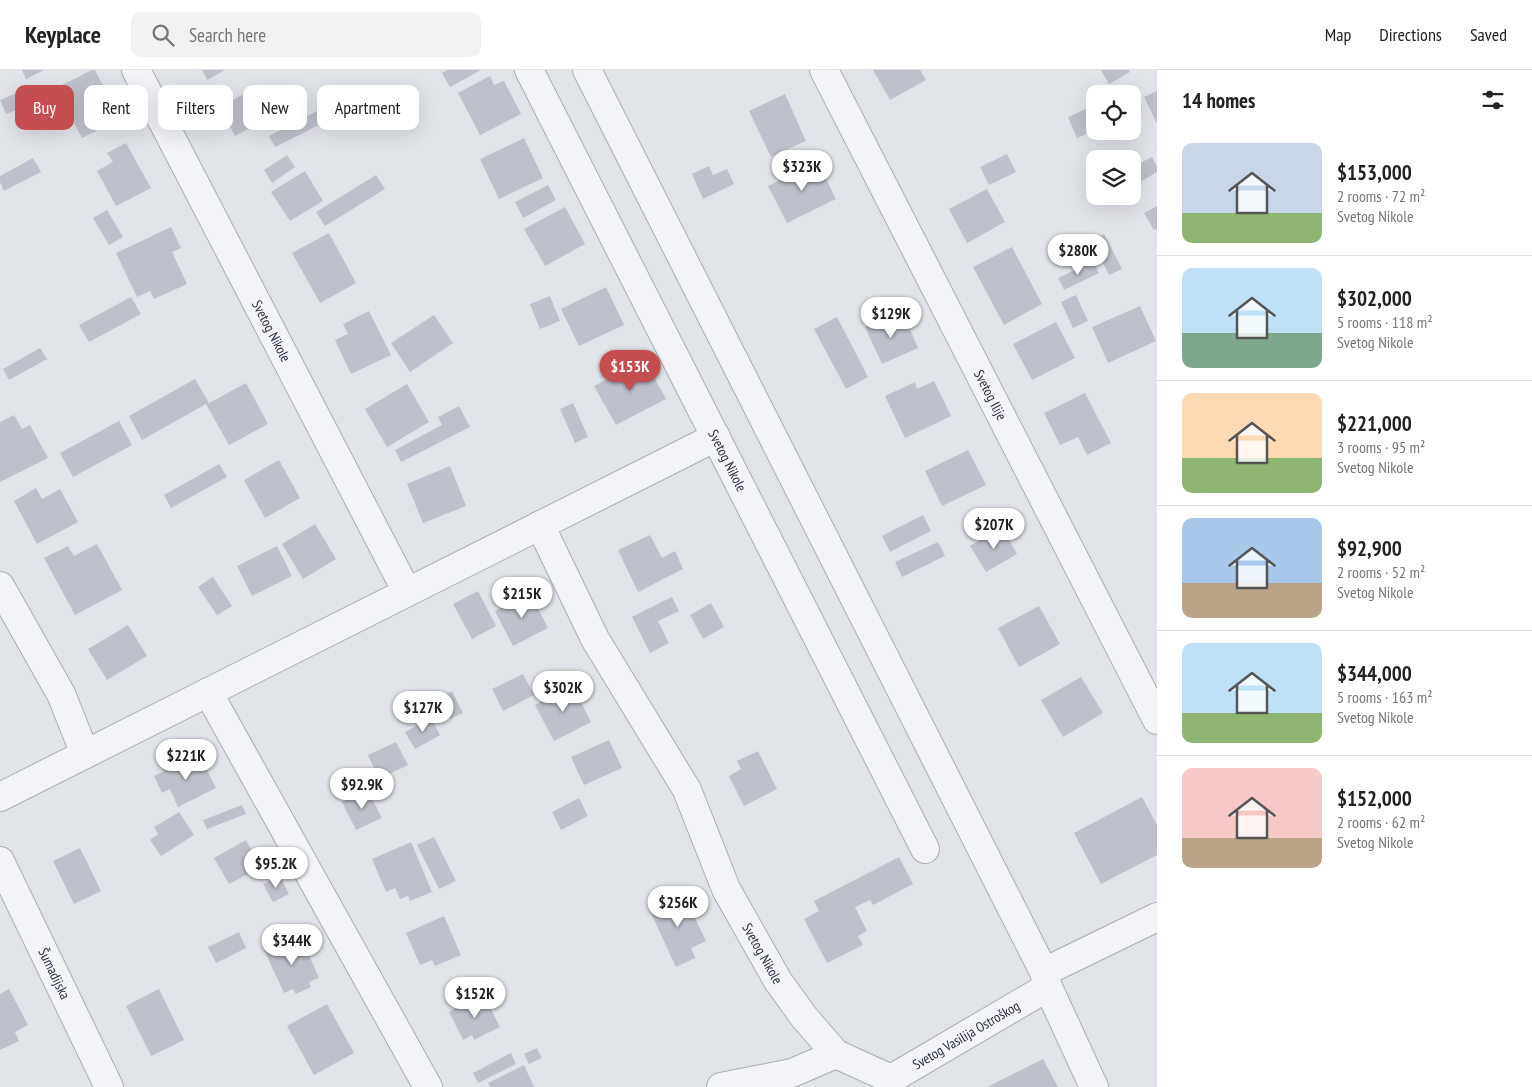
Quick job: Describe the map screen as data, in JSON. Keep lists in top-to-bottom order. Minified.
{"streets":{"street":["Svetog Nikole","Svetog Ilije","Šumadijska","Svetog Vasilija Ostroškog"]},"crossings":[["Svetog Nikole","Svetog Vasilija Ostroškog"]],"page":{"header":"Keyplace","search":"Search here","nav":["Map","Directions","Saved"],"heading":"14 homes","chip":["Buy","Rent","Filters","New","Apartment"],"list":[{"name":"$153,000","note":"2 rooms · 72 m² · Svetog Nikole"},{"name":"$302,000","note":"5 rooms · 118 m² · Svetog Nikole"},{"name":"$221,000","note":"3 rooms · 95 m² · Svetog Nikole"},{"name":"$92,900","note":"2 rooms · 52 m² · Svetog Nikole"},{"name":"$344,000","note":"5 rooms · 163 m² · Svetog Nikole"},{"name":"$152,000","note":"2 rooms · 62 m² · Svetog Nikole"}],"price":["$323K","$280K","$129K","$153K","$207K","$215K","$302K","$127K","$221K","$92.9K","$95.2K","$256K","$344K","$152K"]}}
